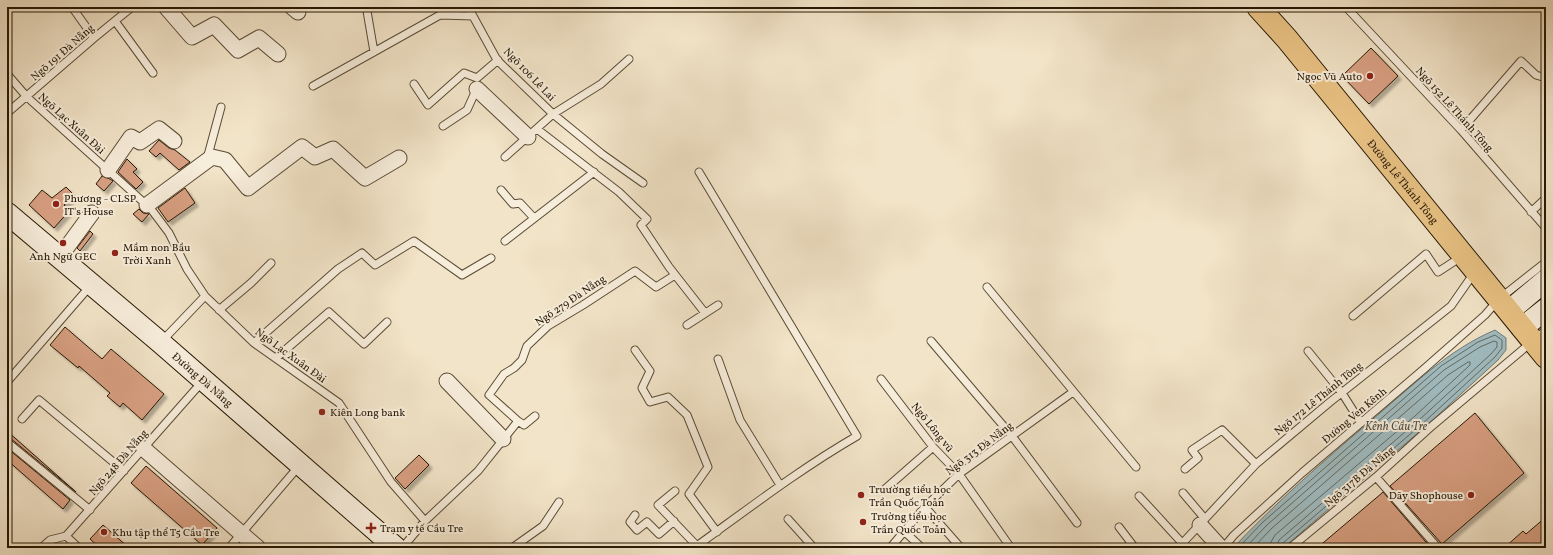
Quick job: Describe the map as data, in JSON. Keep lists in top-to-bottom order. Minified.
{"streets":{"main road":["Đường Lê Thánh Tông","Đường Đà Nẵng"],"lane":["Ngõ 191 Đà Nẵng","Ngõ 106 Lê Lai","Ngõ 152 Lê Thánh Tông","Ngõ Lạc Xuân Đài","Ngõ 279 Đà Nẵng","Ngõ 172 Lê Thánh Tông","Đường Ven Kênh","Ngõ Lông vũ","Ngõ 313 Đà Nẵng","Ngõ 248 Đà Nẵng","Ngõ 317B Đà Nẵng"]},"crossings":[["Ngõ 191 Đà Nẵng","Ngõ Lạc Xuân Đài"],["Đường Lê Thánh Tông","Ngõ 172 Lê Thánh Tông"],["Đường Lê Thánh Tông","Đường Ven Kênh"],["Đường Lê Thánh Tông","Ngõ 317B Đà Nẵng"],["Đường Đà Nẵng","Ngõ 248 Đà Nẵng"],["Ngõ Lông vũ","Ngõ 313 Đà Nẵng"]],"water":["Kênh Cầu Tre"],"places":{"other":["Ngọc Vũ Auto","Phương - CLSP IT's House","Anh Ngữ GEC","Mầm non Bầu Trời Xanh","Kiên Long bank","Truường tiểu học Trần Quốc Toản","Dãy Shophouse","Trường tiểu học Trần Quốc Toản","Khu tập thể T5 Cầu Tre"],"health":["Trạm y tế Cầu Tre"]}}
